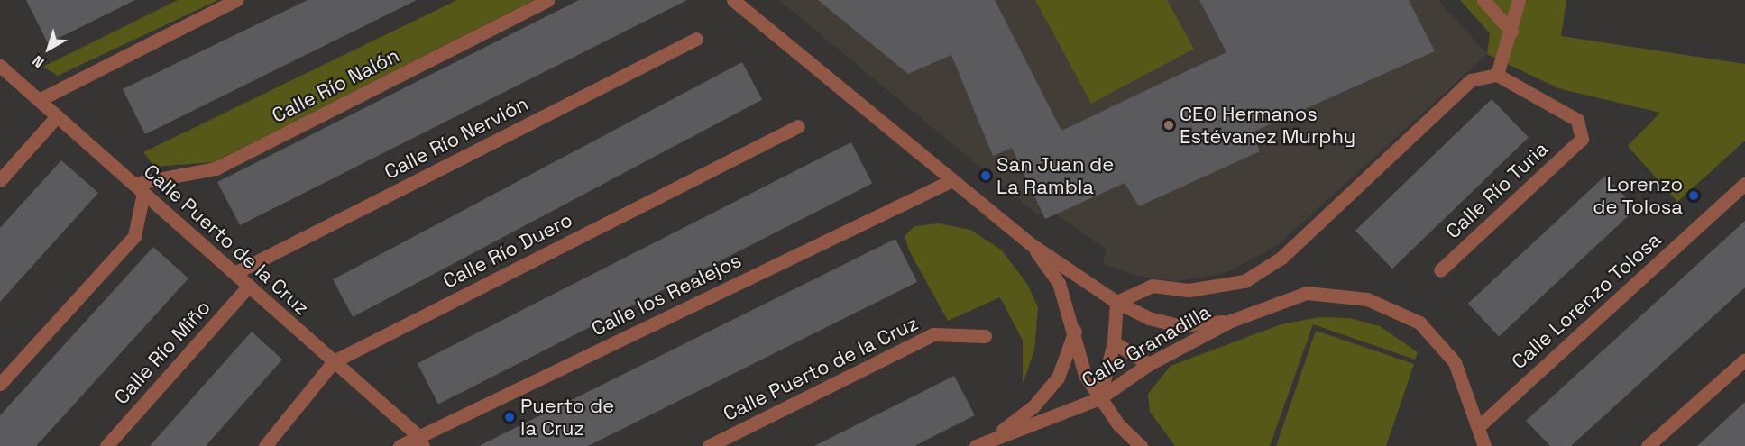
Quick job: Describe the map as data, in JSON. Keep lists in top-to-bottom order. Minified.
{"streets":{"street":["Calle Río Nalón","Calle Río Nervión","Calle Río Turia","Calle Puerto de la Cruz","Calle Río Duero","Calle los Realejos","Calle Lorenzo Tolosa","Calle Granadilla","Calle Río Miño"]},"crossings":[["Calle Río Nalón","Calle Puerto de la Cruz"],["Calle Río Nervión","Calle Puerto de la Cruz"],["Calle Puerto de la Cruz","Calle Río Duero"],["Calle Puerto de la Cruz","Calle los Realejos"],["Calle Puerto de la Cruz","Calle Río Miño"],["Calle Lorenzo Tolosa","Calle Granadilla"]],"places":["CEO Hermanos Estévanez Murphy","San Juan de La Rambla","Lorenzo de Tolosa","Puerto de la Cruz"],"north":"bottom left"}
